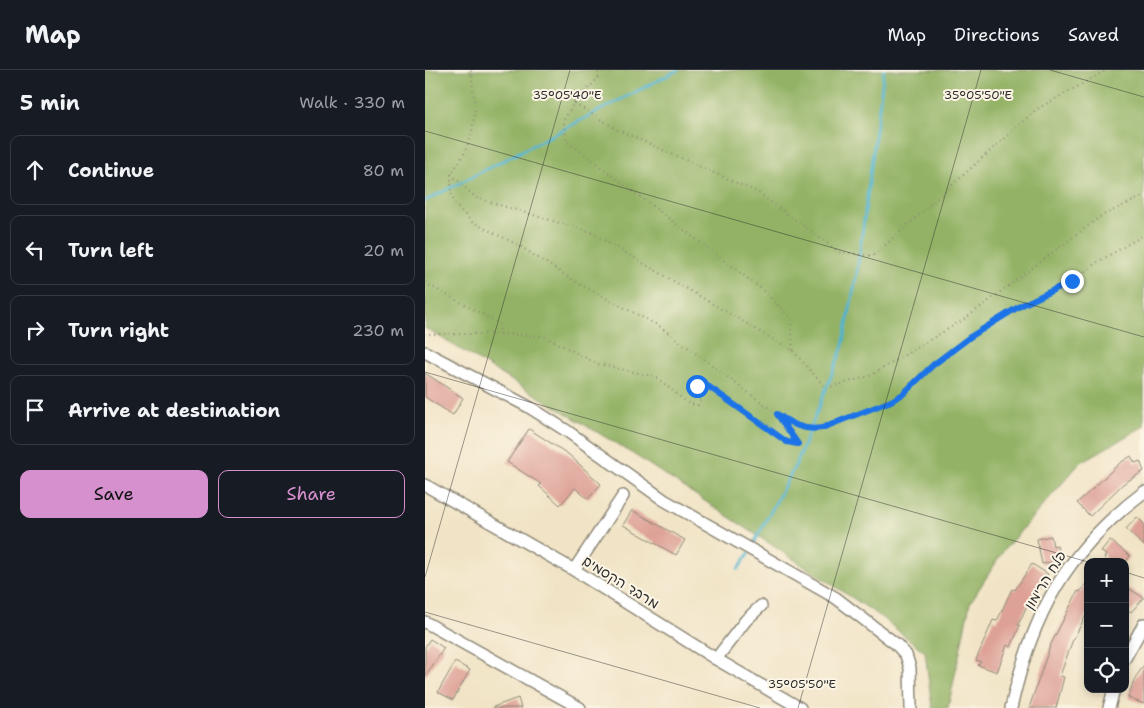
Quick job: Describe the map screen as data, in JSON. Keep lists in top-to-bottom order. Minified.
{"streets":{"street":["פלח הרימון","מרבד הקסמים"]},"page":{"header":"Map","nav":["Map","Directions","Saved"],"heading":["5 min","Walk · 330 m"],"list":[["Continue","80 m"],["Turn left","20 m"],["Turn right","230 m"],"Arrive at destination"],"buttons":["Save","Share"],"map_buttons":["+","−"]},"coordinates":["35°05'40\"E","35°05'50\"E"]}
